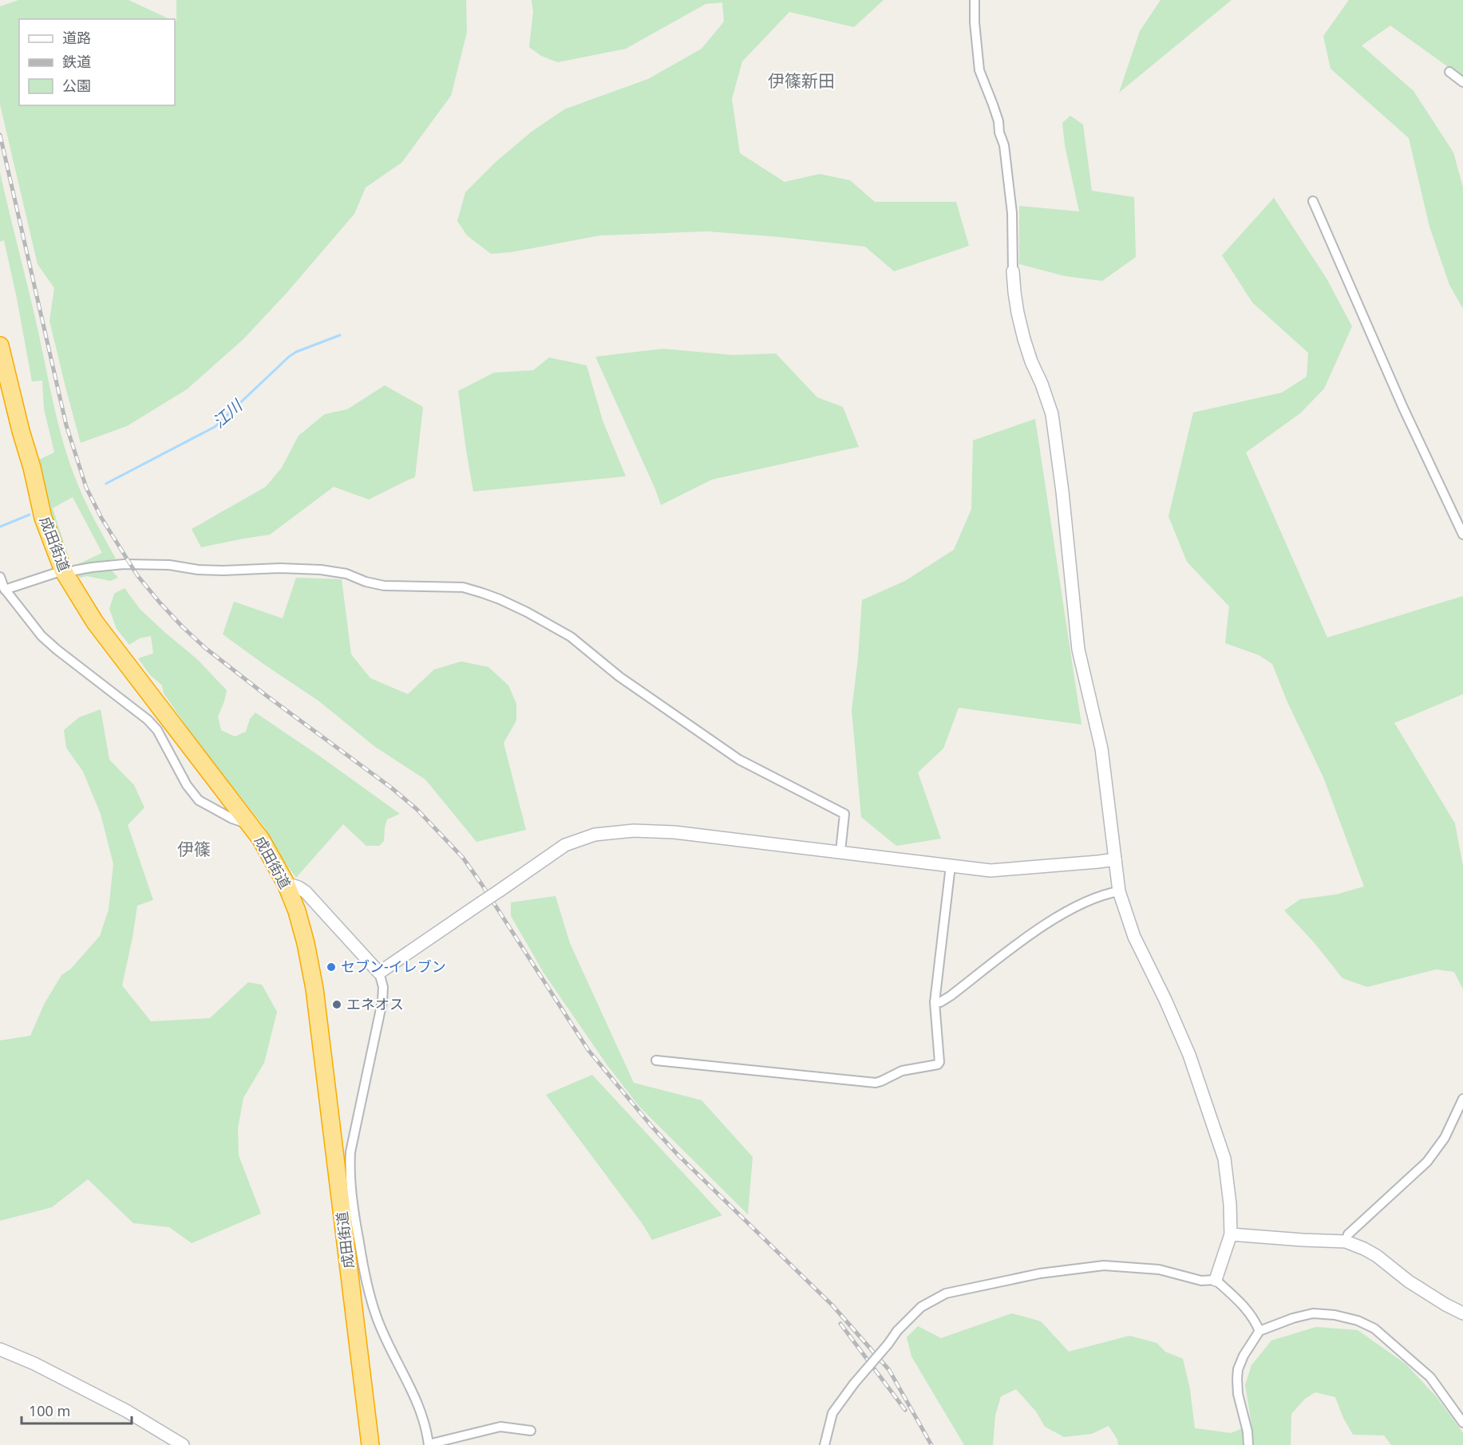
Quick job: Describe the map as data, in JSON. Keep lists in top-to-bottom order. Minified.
{"streets":{"highway":["成田街道"]},"districts":["伊篠新田","伊篠"],"water":["江川"],"places":["セブン-イレブン","エネオス"],"legend":["道路","鉄道","公園"],"scale_bar":"100 m"}
